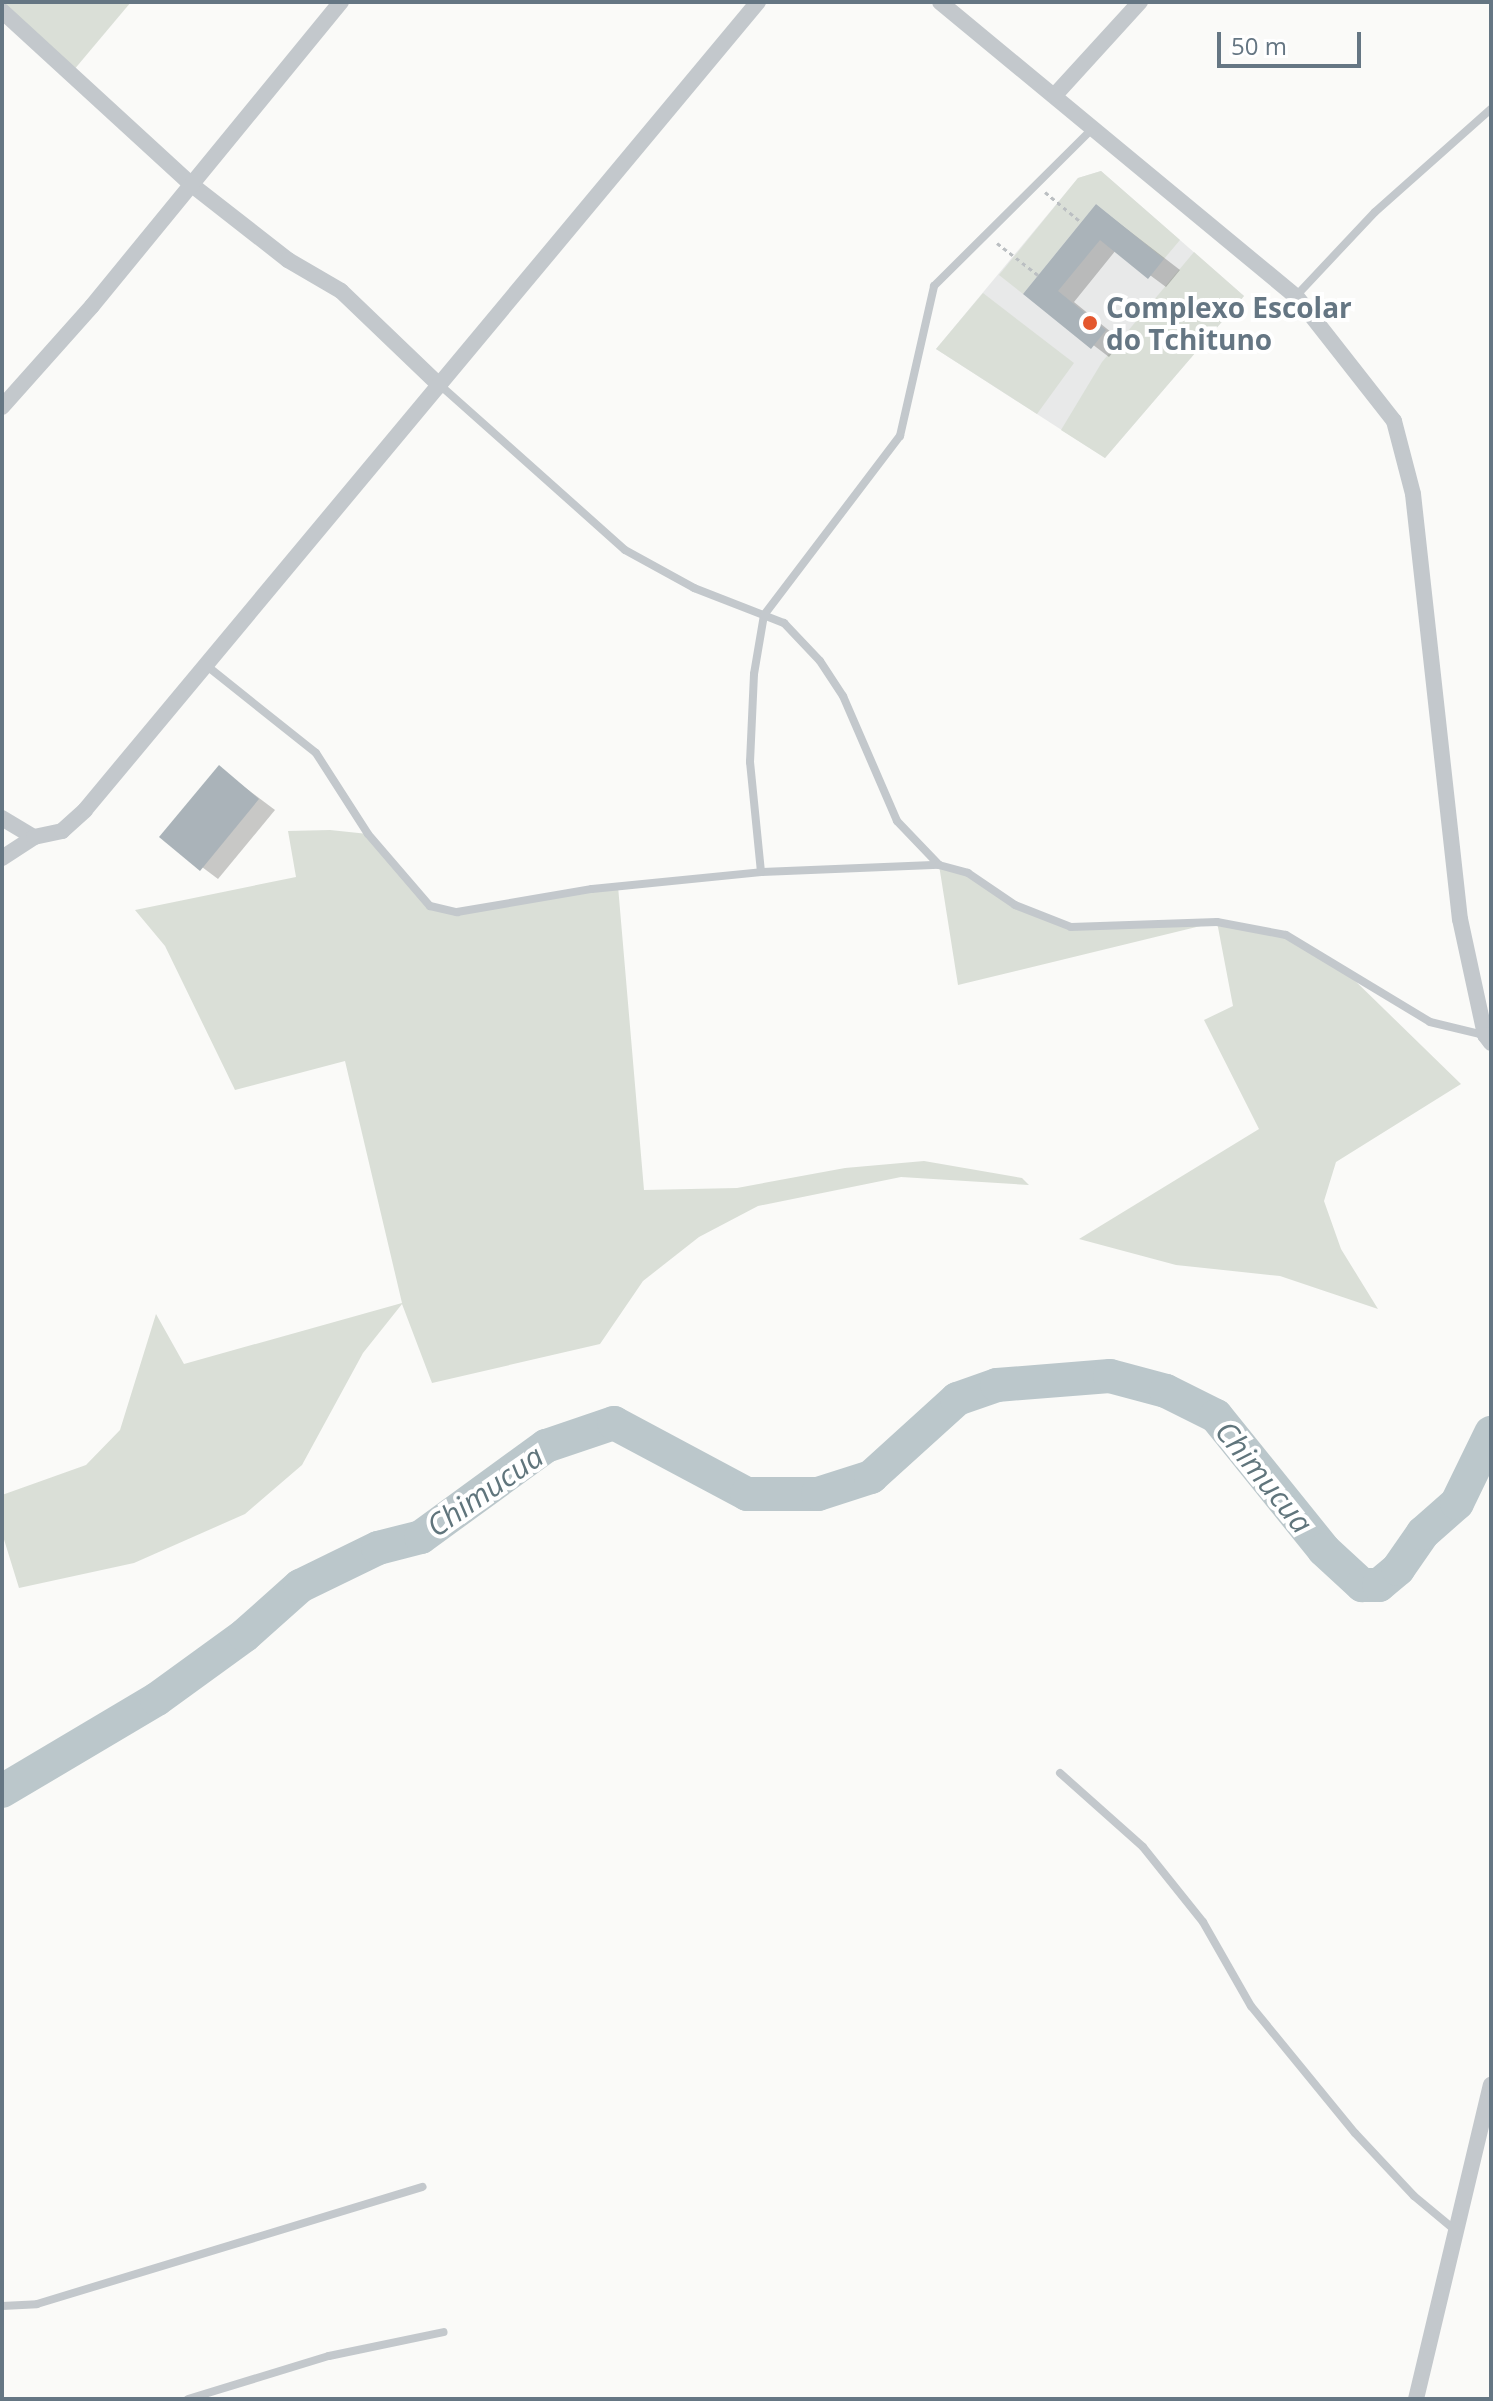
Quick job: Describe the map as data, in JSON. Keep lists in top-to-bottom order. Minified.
{"water":["Chimucua"],"places":["Complexo Escolar do Tchituno"],"scale_bar":"50 m"}
